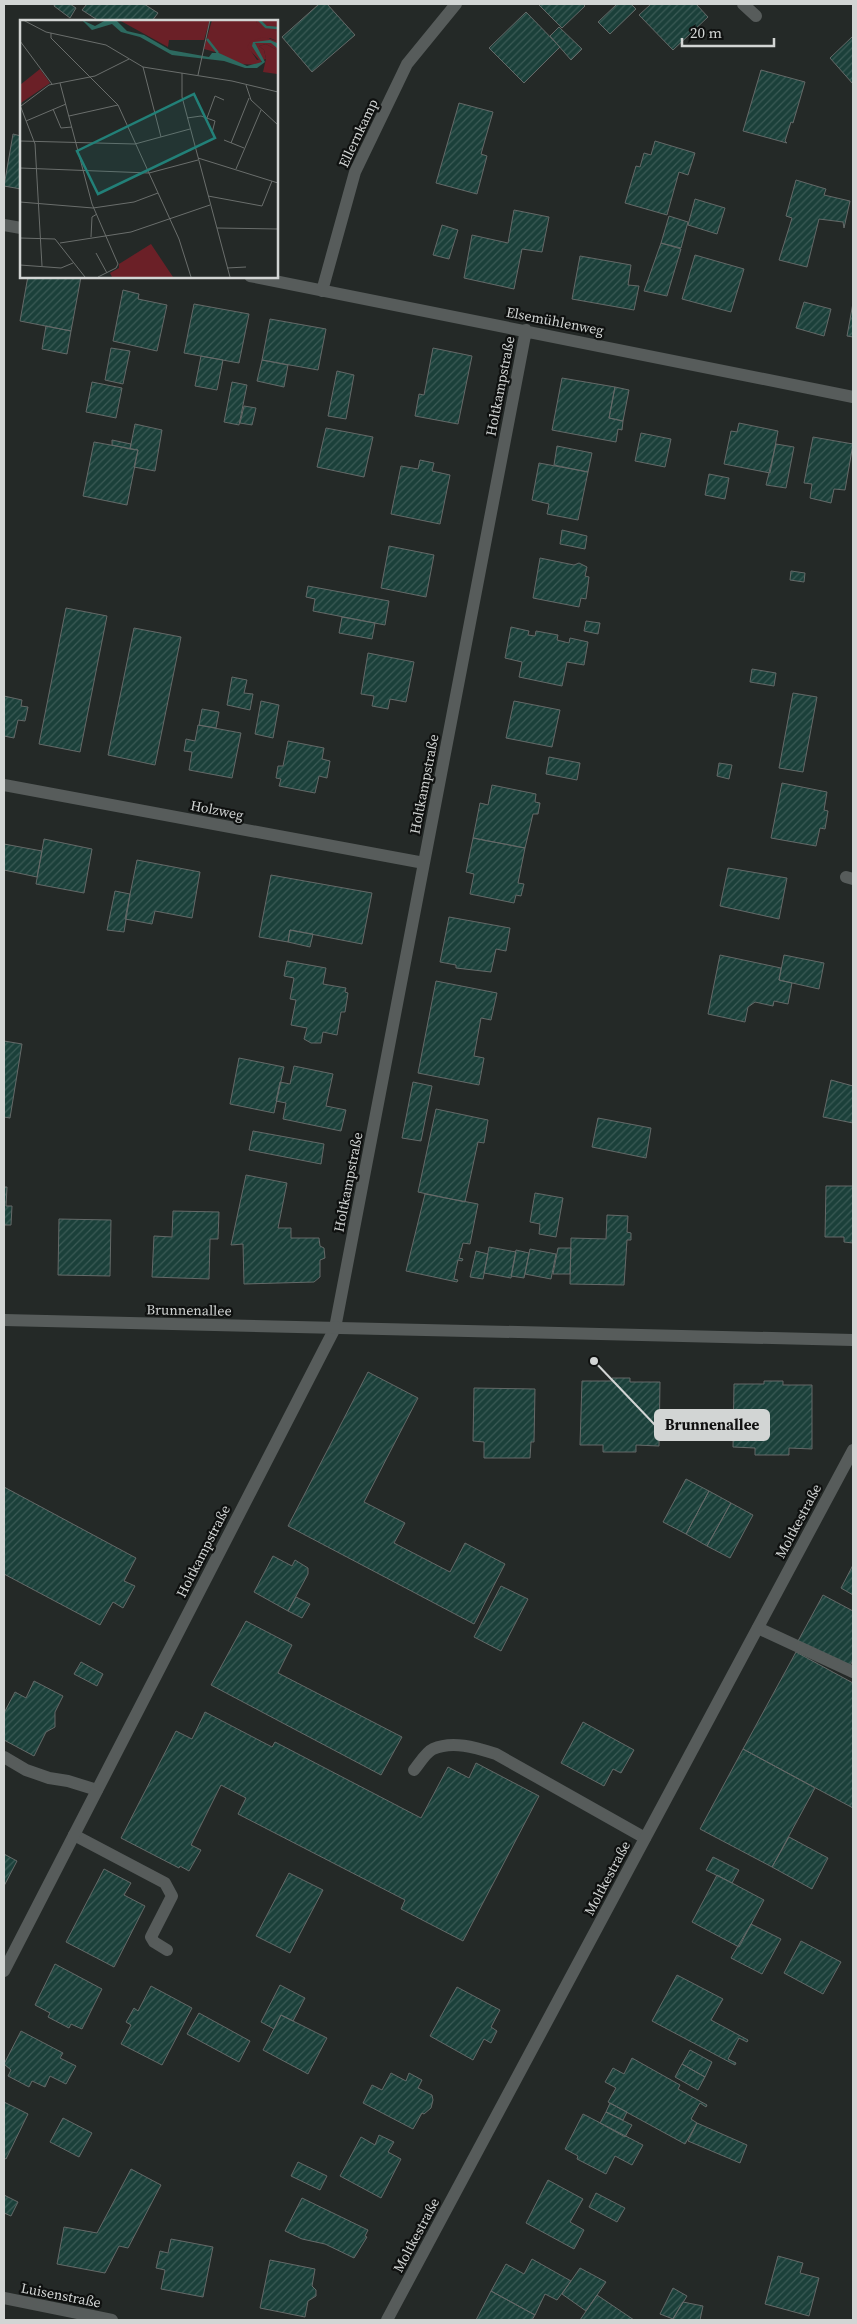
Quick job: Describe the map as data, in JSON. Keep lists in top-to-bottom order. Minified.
{"streets":{"street":["Ellernkamp","Elsemühlenweg","Holtkampstraße","Holzweg","Brunnenallee","Moltkestraße","Luisenstraße"]},"crossings":[["Ellernkamp","Elsemühlenweg"],["Elsemühlenweg","Holtkampstraße"],["Holtkampstraße","Holzweg"],["Holtkampstraße","Brunnenallee"]],"places":["Brunnenallee"],"scale_bar":"20 m"}
